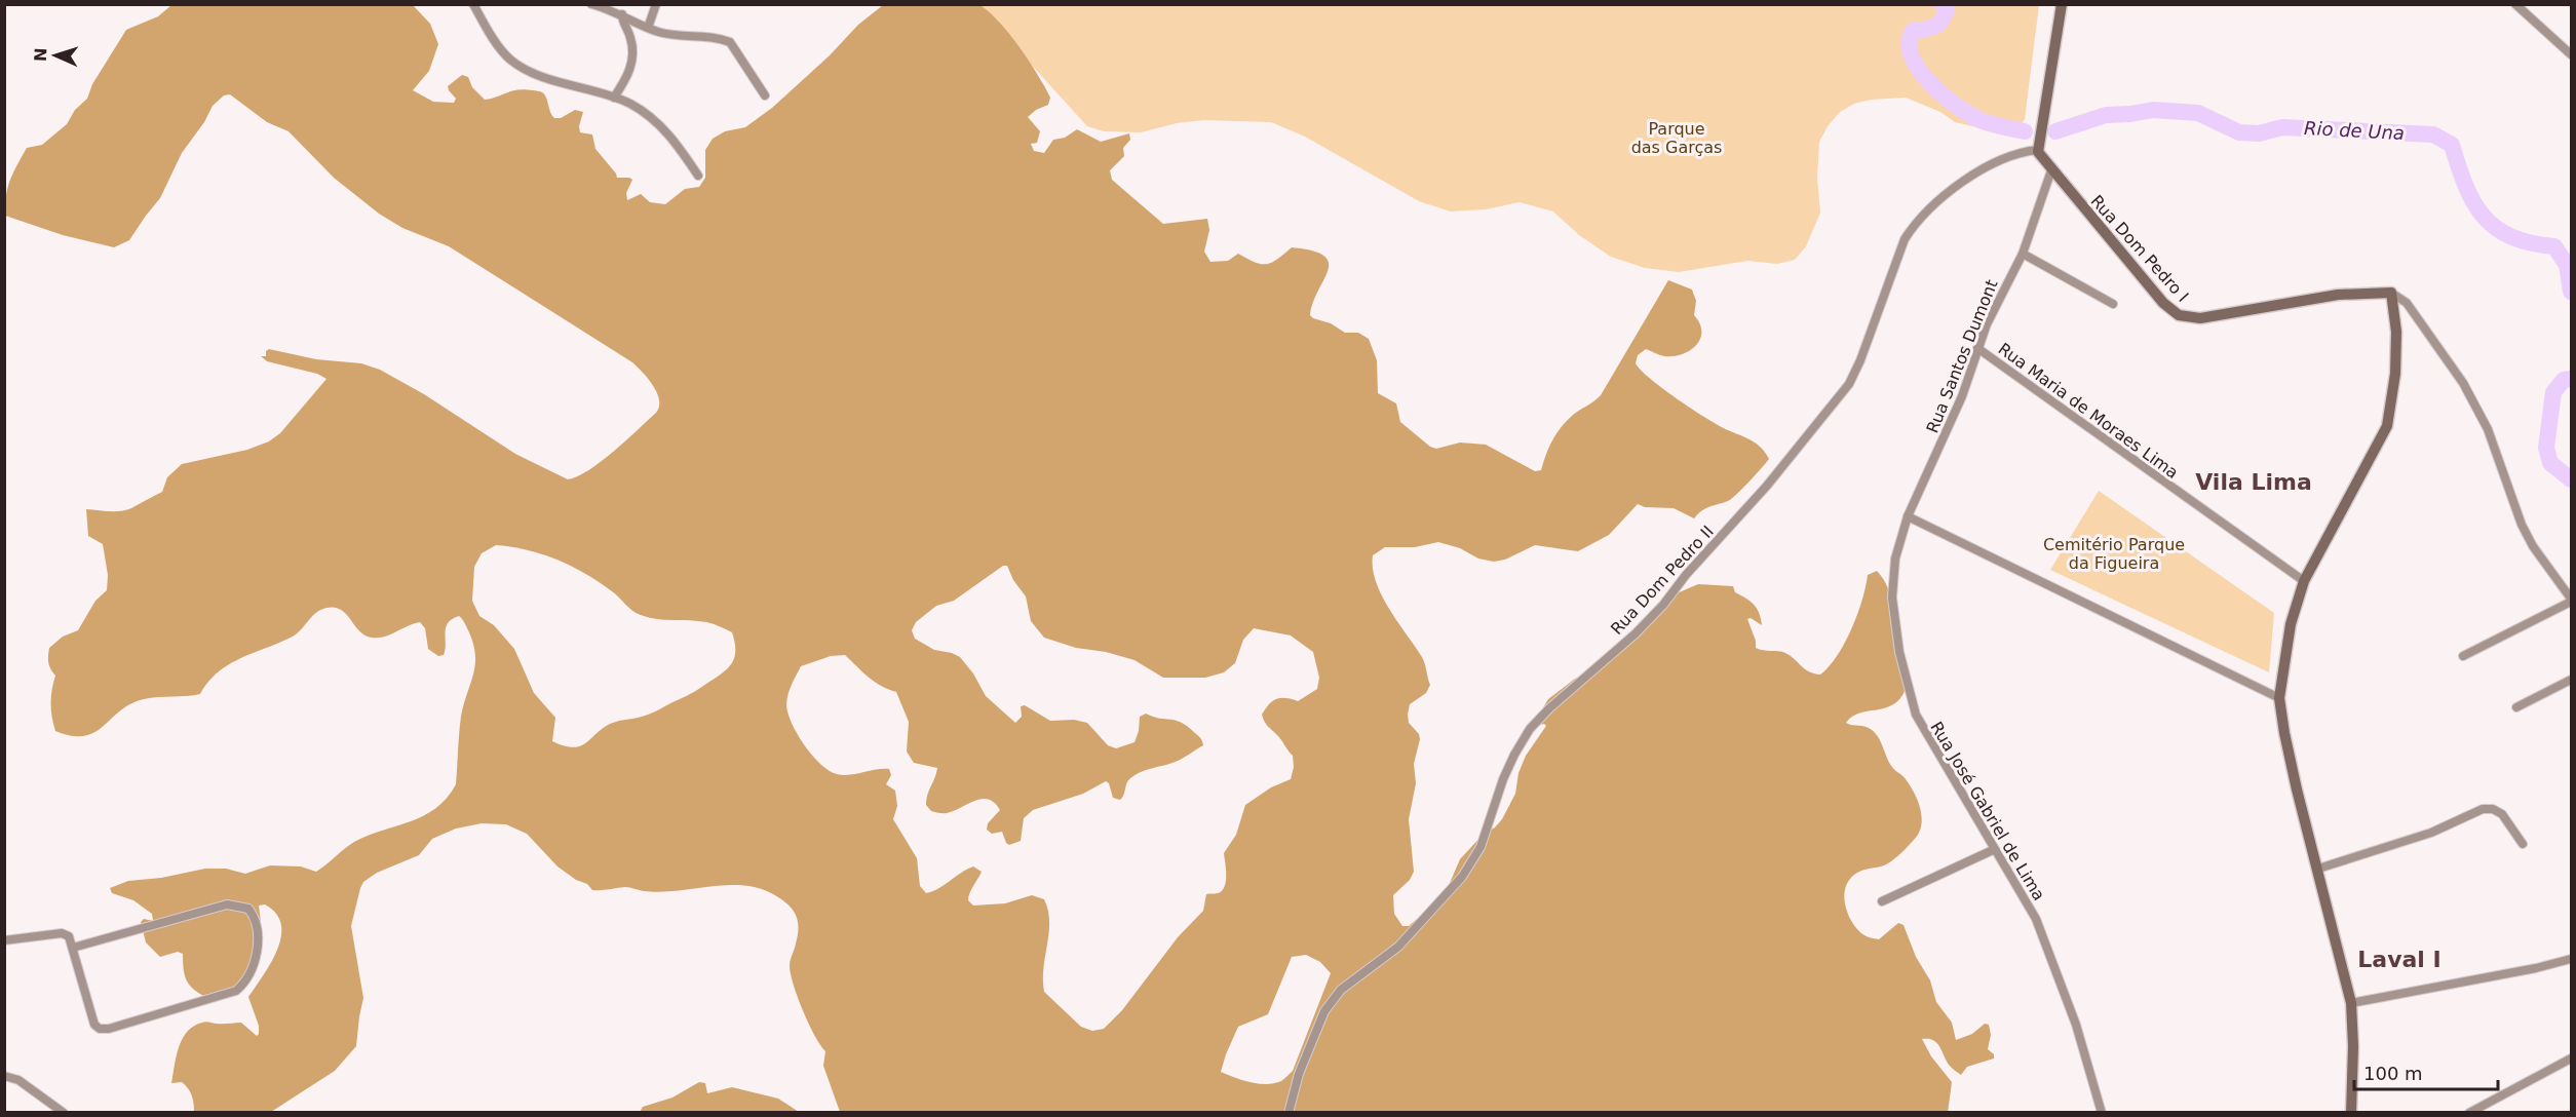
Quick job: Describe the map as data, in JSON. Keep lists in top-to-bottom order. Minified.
{"streets":{"street":["Rua Dom Pedro I","Rua Santos Dumont","Rua Maria de Moraes Lima","Rua Dom Pedro II","Rua José Gabriel de Lima"]},"crossings":[["Rua Dom Pedro I","Rua Santos Dumont"],["Rua Dom Pedro I","Rua Dom Pedro II"],["Rua Santos Dumont","Rua Maria de Moraes Lima"],["Rua Santos Dumont","Rua José Gabriel de Lima"]],"districts":["Vila Lima","Laval I"],"water":["Rio de Una"],"parks":["Parque das Garças","Cemitério Parque da Figueira"],"scale_bar":"100 m","north":"left"}
